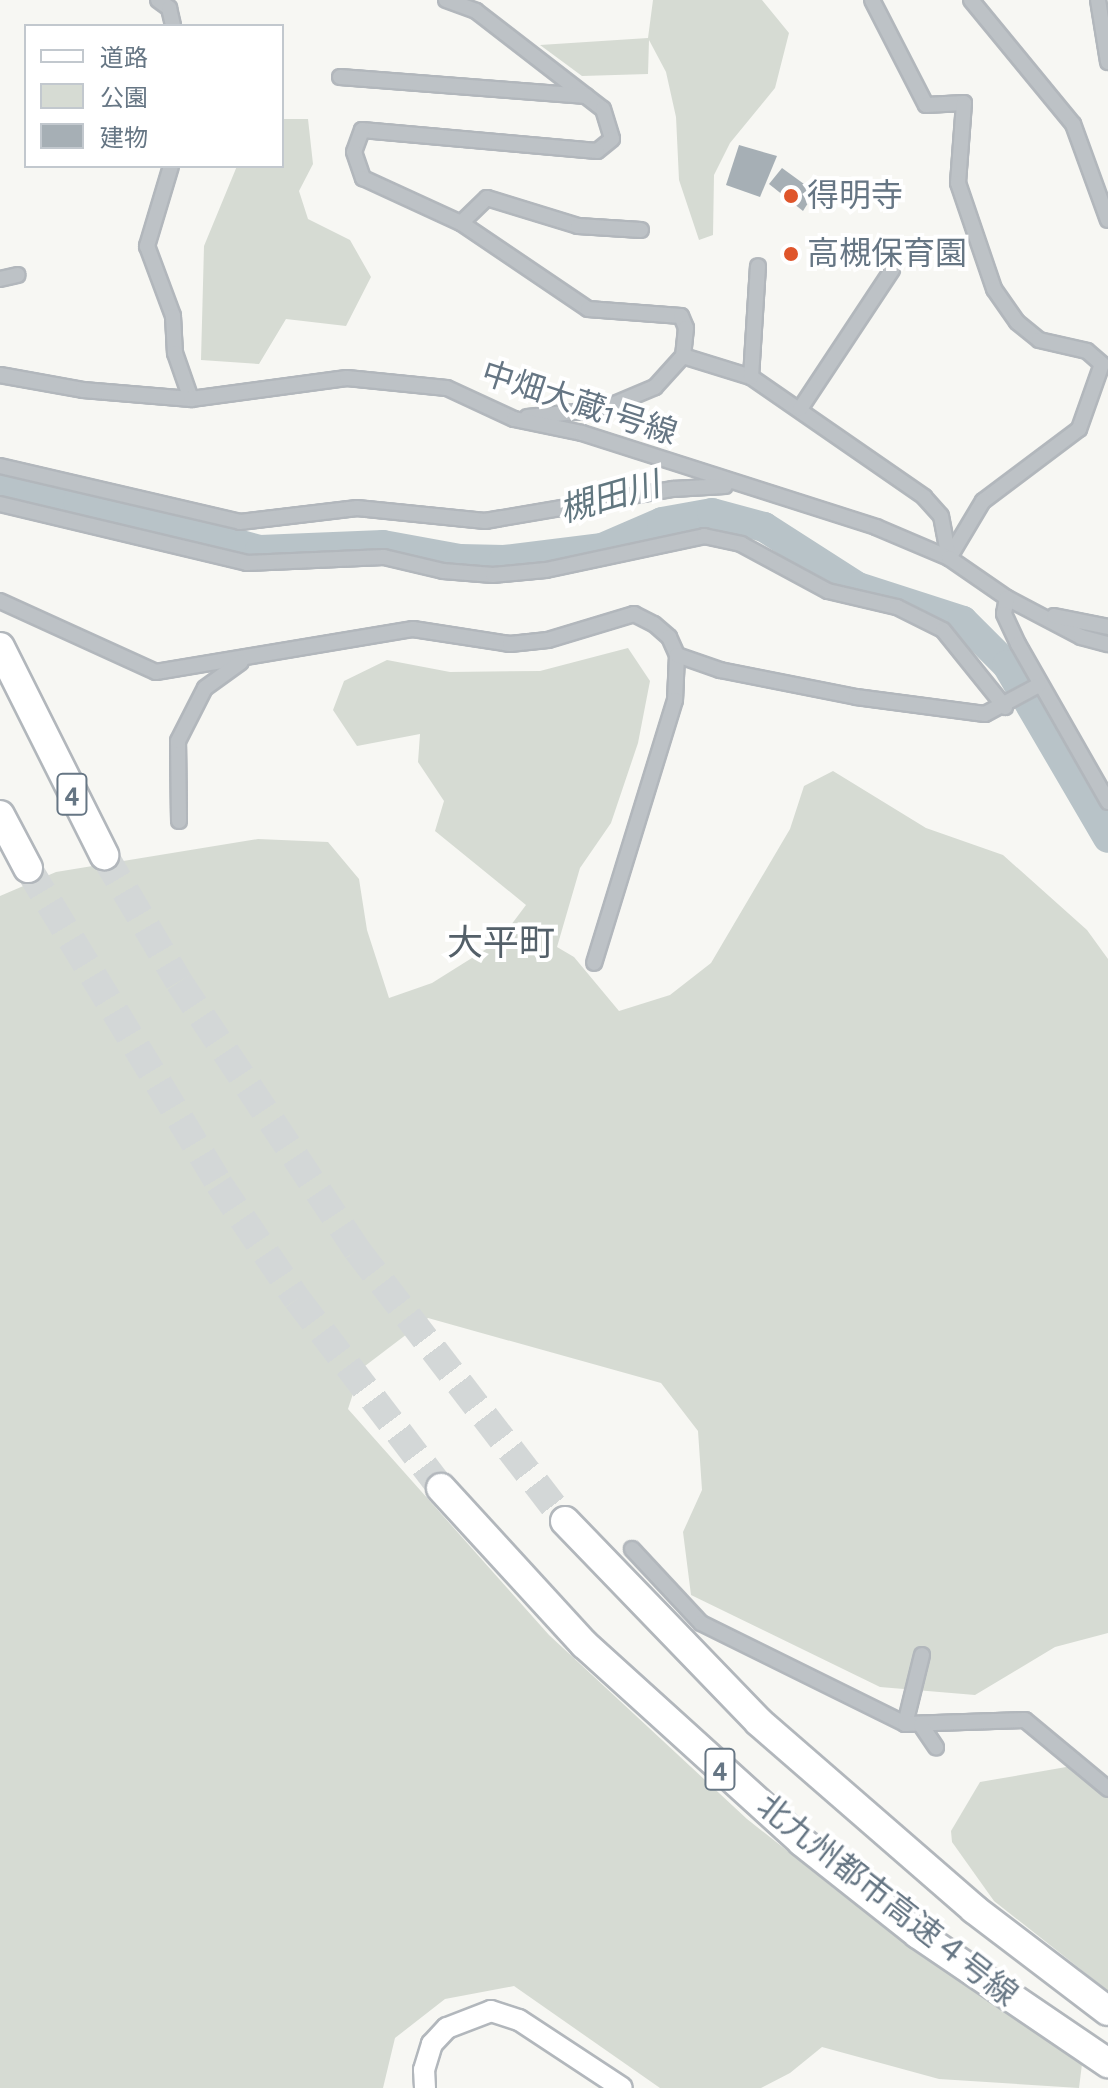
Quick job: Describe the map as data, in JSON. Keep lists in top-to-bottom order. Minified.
{"streets":{"highway":["4","北九州都市高速４号線"],"street":["中畑大蔵1号線"]},"districts":["大平町"],"water":["槻田川"],"places":["得明寺","高槻保育園"],"legend":["道路","公園","建物"]}
